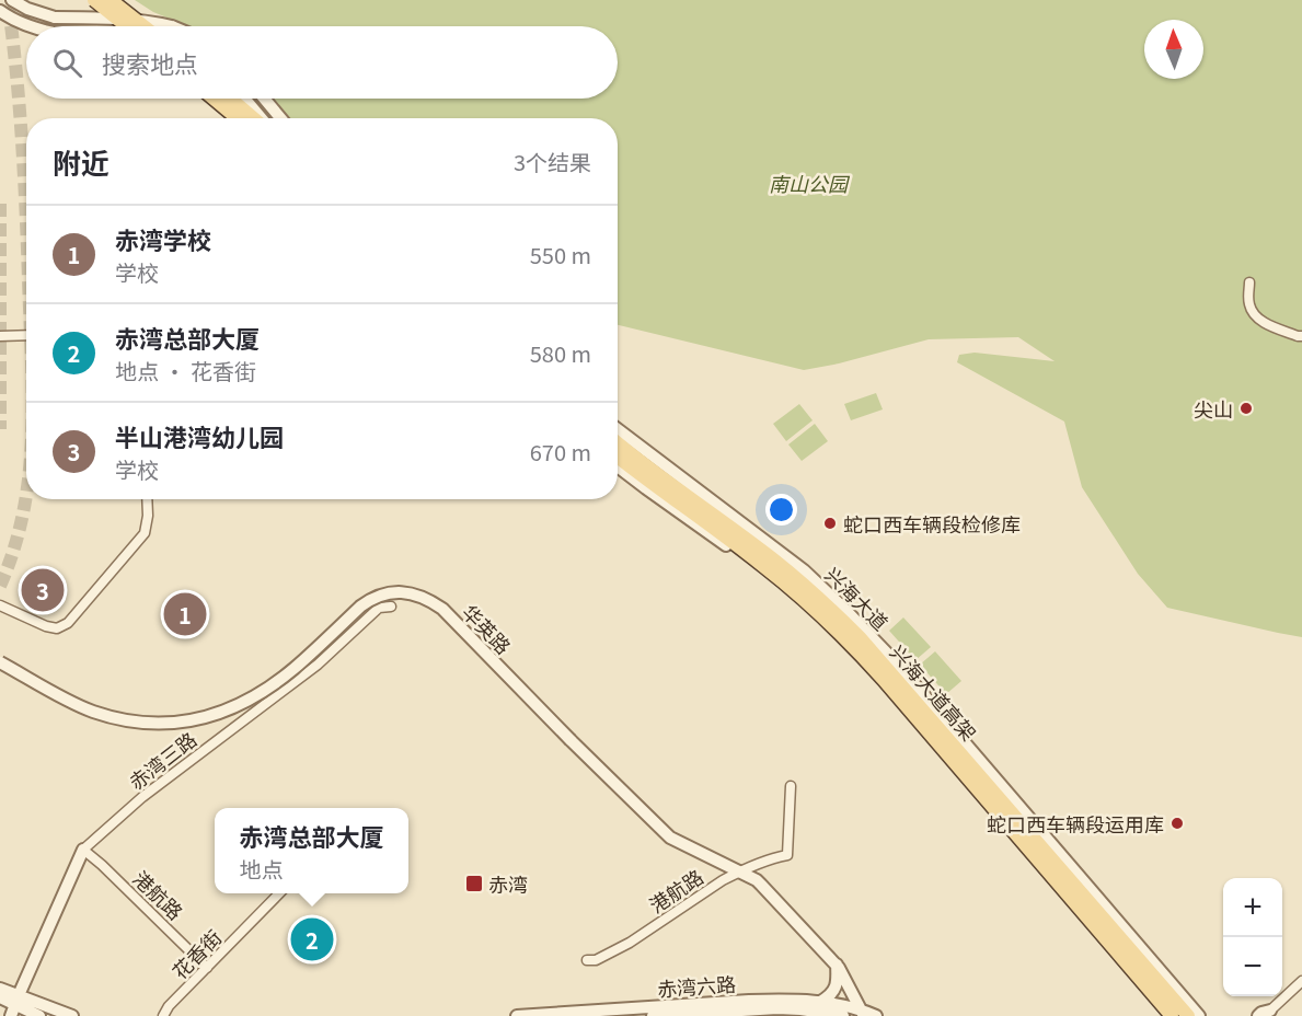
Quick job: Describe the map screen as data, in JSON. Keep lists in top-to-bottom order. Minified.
{"streets":{"main road":["兴海大道高架"],"street":["兴海大道","华英路","赤湾三路","港航路","花香街","赤湾六路"]},"crossings":[["兴海大道","兴海大道高架"],["华英路","港航路"],["华英路","赤湾六路"],["赤湾三路","港航路"],["港航路","花香街"]],"parks":["南山公园"],"places":{"other":["尖山","蛇口西车辆段检修库","蛇口西车辆段运用库"],"transit":["赤湾"]},"north":"top","page":{"search":"搜索地点","heading":["附近","3个结果"],"list":[{"mark":"1","name":"赤湾学校","note":"学校","value":"550 m"},{"mark":"2","name":"赤湾总部大厦","note":"地点 · 花香街","value":"580 m"},{"mark":"3","name":"半山港湾幼儿园","note":"学校","value":"670 m"}],"pins":["3","1","2"],"popup":["赤湾总部大厦","地点"],"map_buttons":["+","−"]}}
